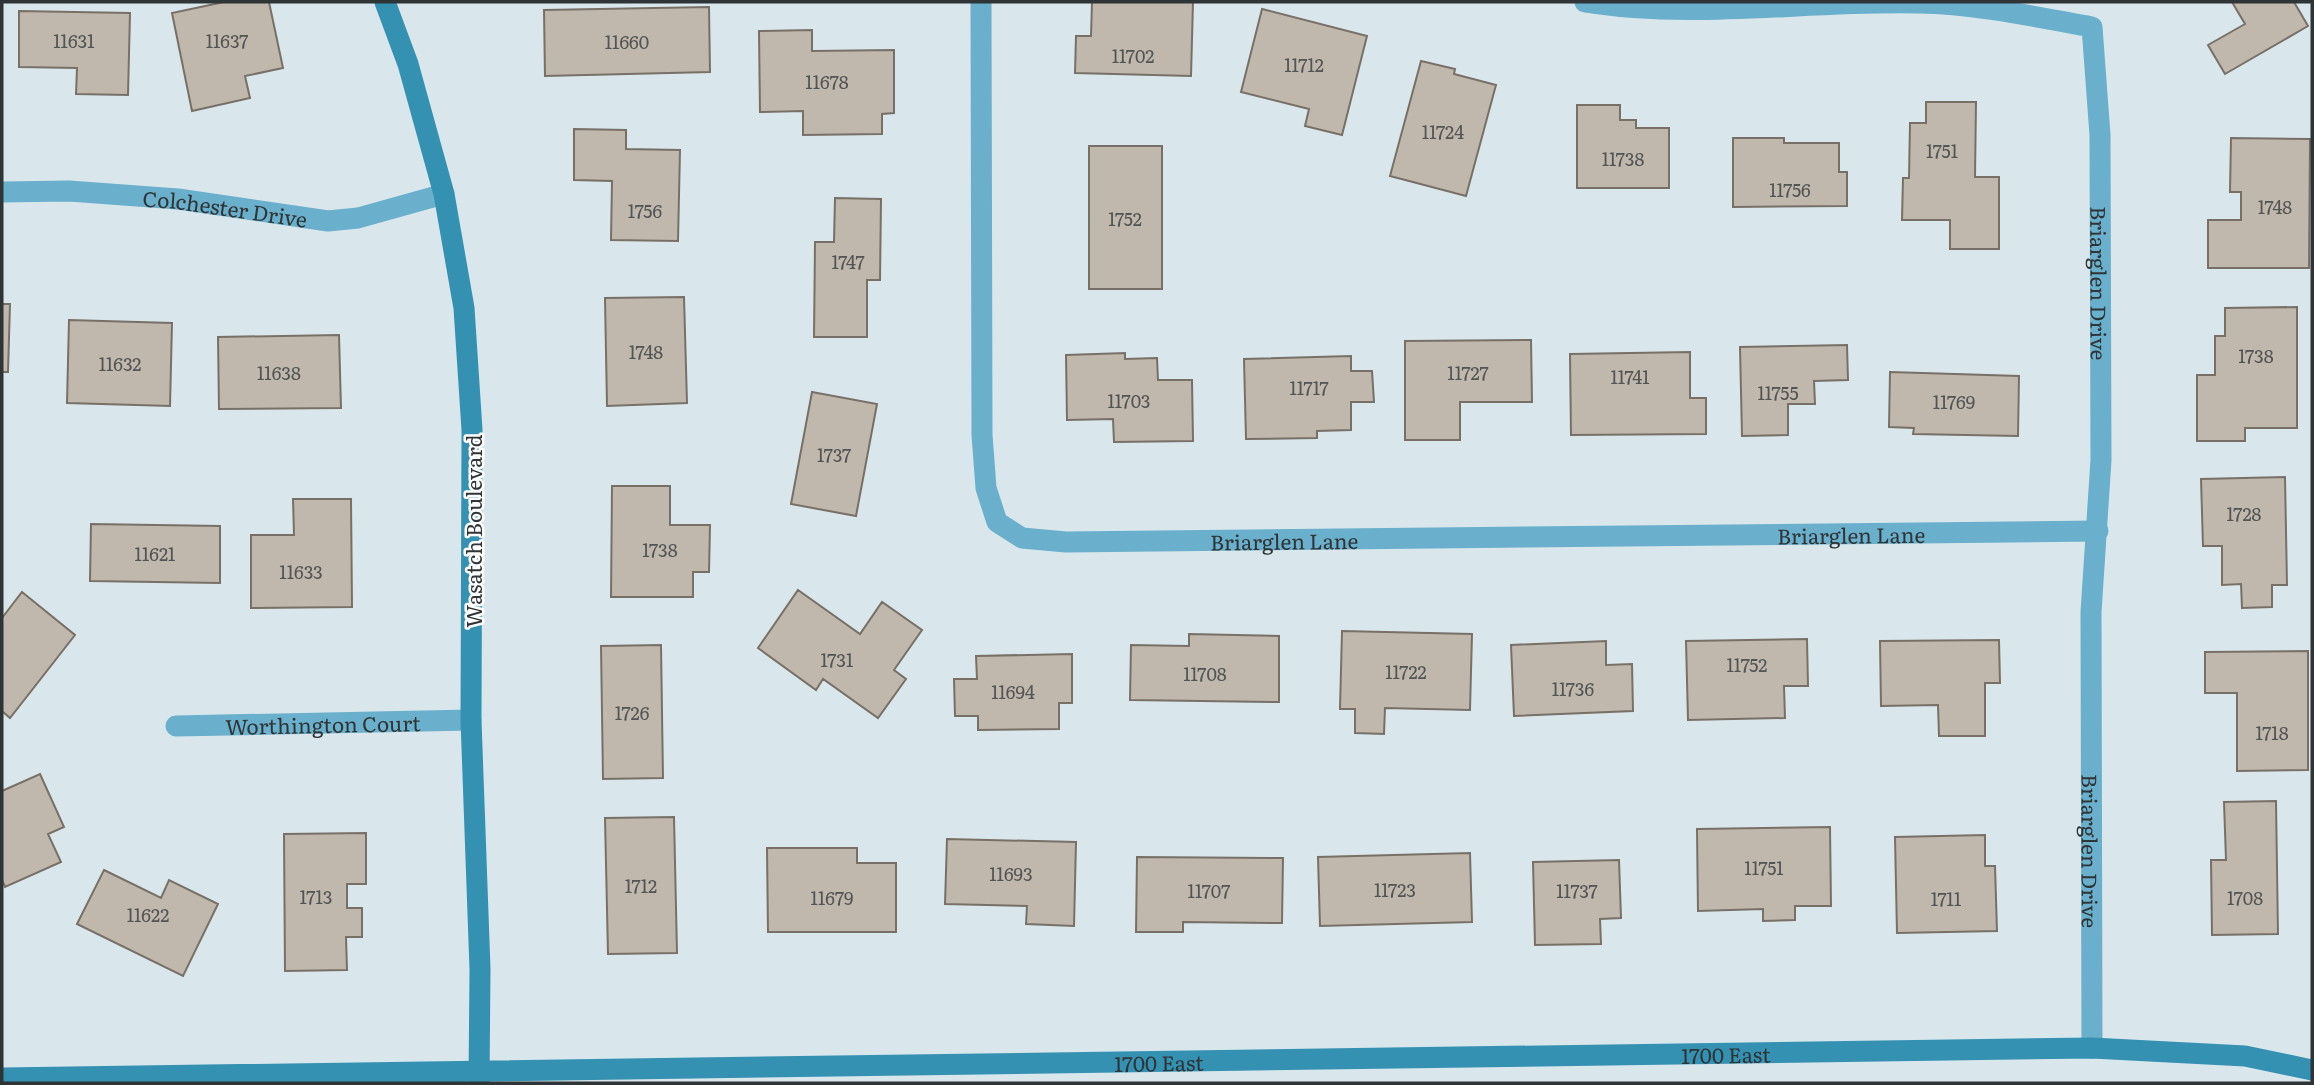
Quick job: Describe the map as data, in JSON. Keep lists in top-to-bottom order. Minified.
{"streets":{"main road":["Wasatch Boulevard","1700 East"],"street":["Colchester Drive","Briarglen Drive","Briarglen Lane","Worthington Court"]},"crossings":[["Colchester Drive","Wasatch Boulevard"],["Briarglen Drive","Briarglen Lane"],["Briarglen Drive","1700 East"],["Wasatch Boulevard","Worthington Court"],["Wasatch Boulevard","1700 East"]],"house_numbers":["11631","11637","11660","11702","11712","11678","11724","1751","11738","11756","1748","1756","1752","1747","1748","1738","11632","11638","11727","11741","11717","11755","11703","11769","1737","1728","1738","11621","11633","1731","11752","11722","11708","11736","11694","1726","1718","11751","11693","1712","11723","11707","11737","1713","11679","1708","1711","11622"]}
